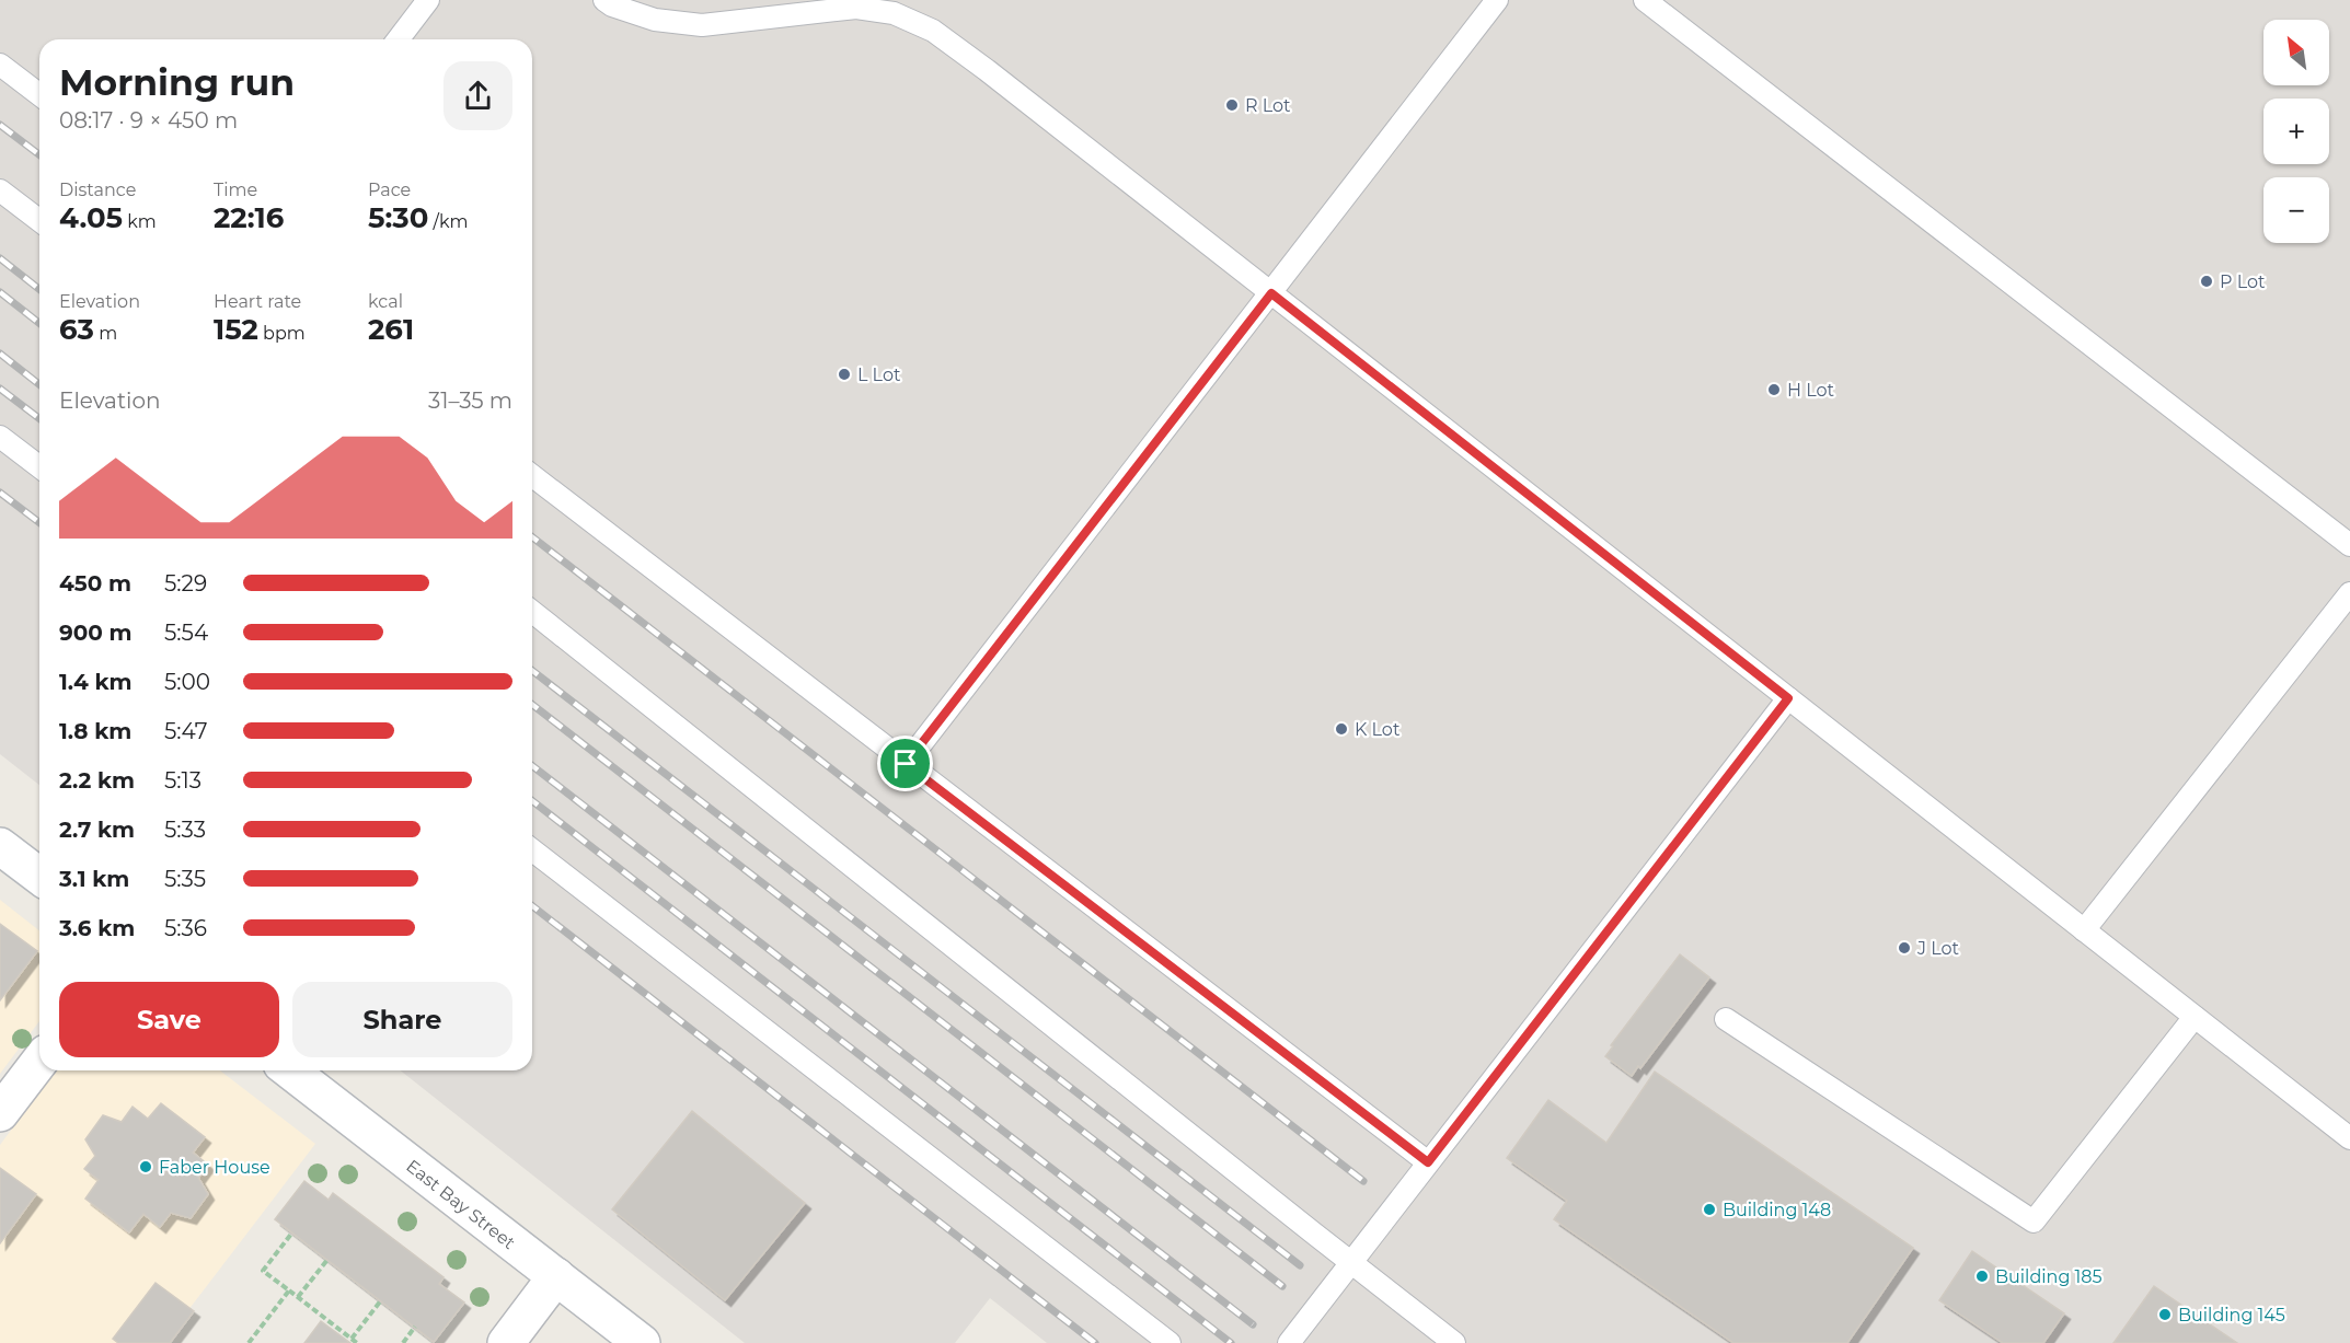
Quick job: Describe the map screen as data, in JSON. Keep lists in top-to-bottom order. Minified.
{"streets":{"main road":["East Bay Street"]},"places":["R Lot","P Lot","L Lot","H Lot","K Lot","J Lot","Faber House","Building 148","Building 185","Building 145"],"north":"top left","page":{"map_buttons":["+","−"],"heading":["Morning run","08:17 · 9 × 450 m"],"stats":[["Distance","4.05 km"],["Time","22:16"],["Pace","5:30 /km"],["Elevation","63 m"],["Heart rate","152 bpm"],["kcal","261"]],"chart":["Elevation","31–35 m"],"list":[{"name":"450 m","note":"5:29"},{"name":"900 m","note":"5:54"},{"name":"1.4 km","note":"5:00"},{"name":"1.8 km","note":"5:47"},{"name":"2.2 km","note":"5:13"},{"name":"2.7 km","note":"5:33"},{"name":"3.1 km","note":"5:35"},{"name":"3.6 km","note":"5:36"}],"buttons":["Save","Share"]}}
